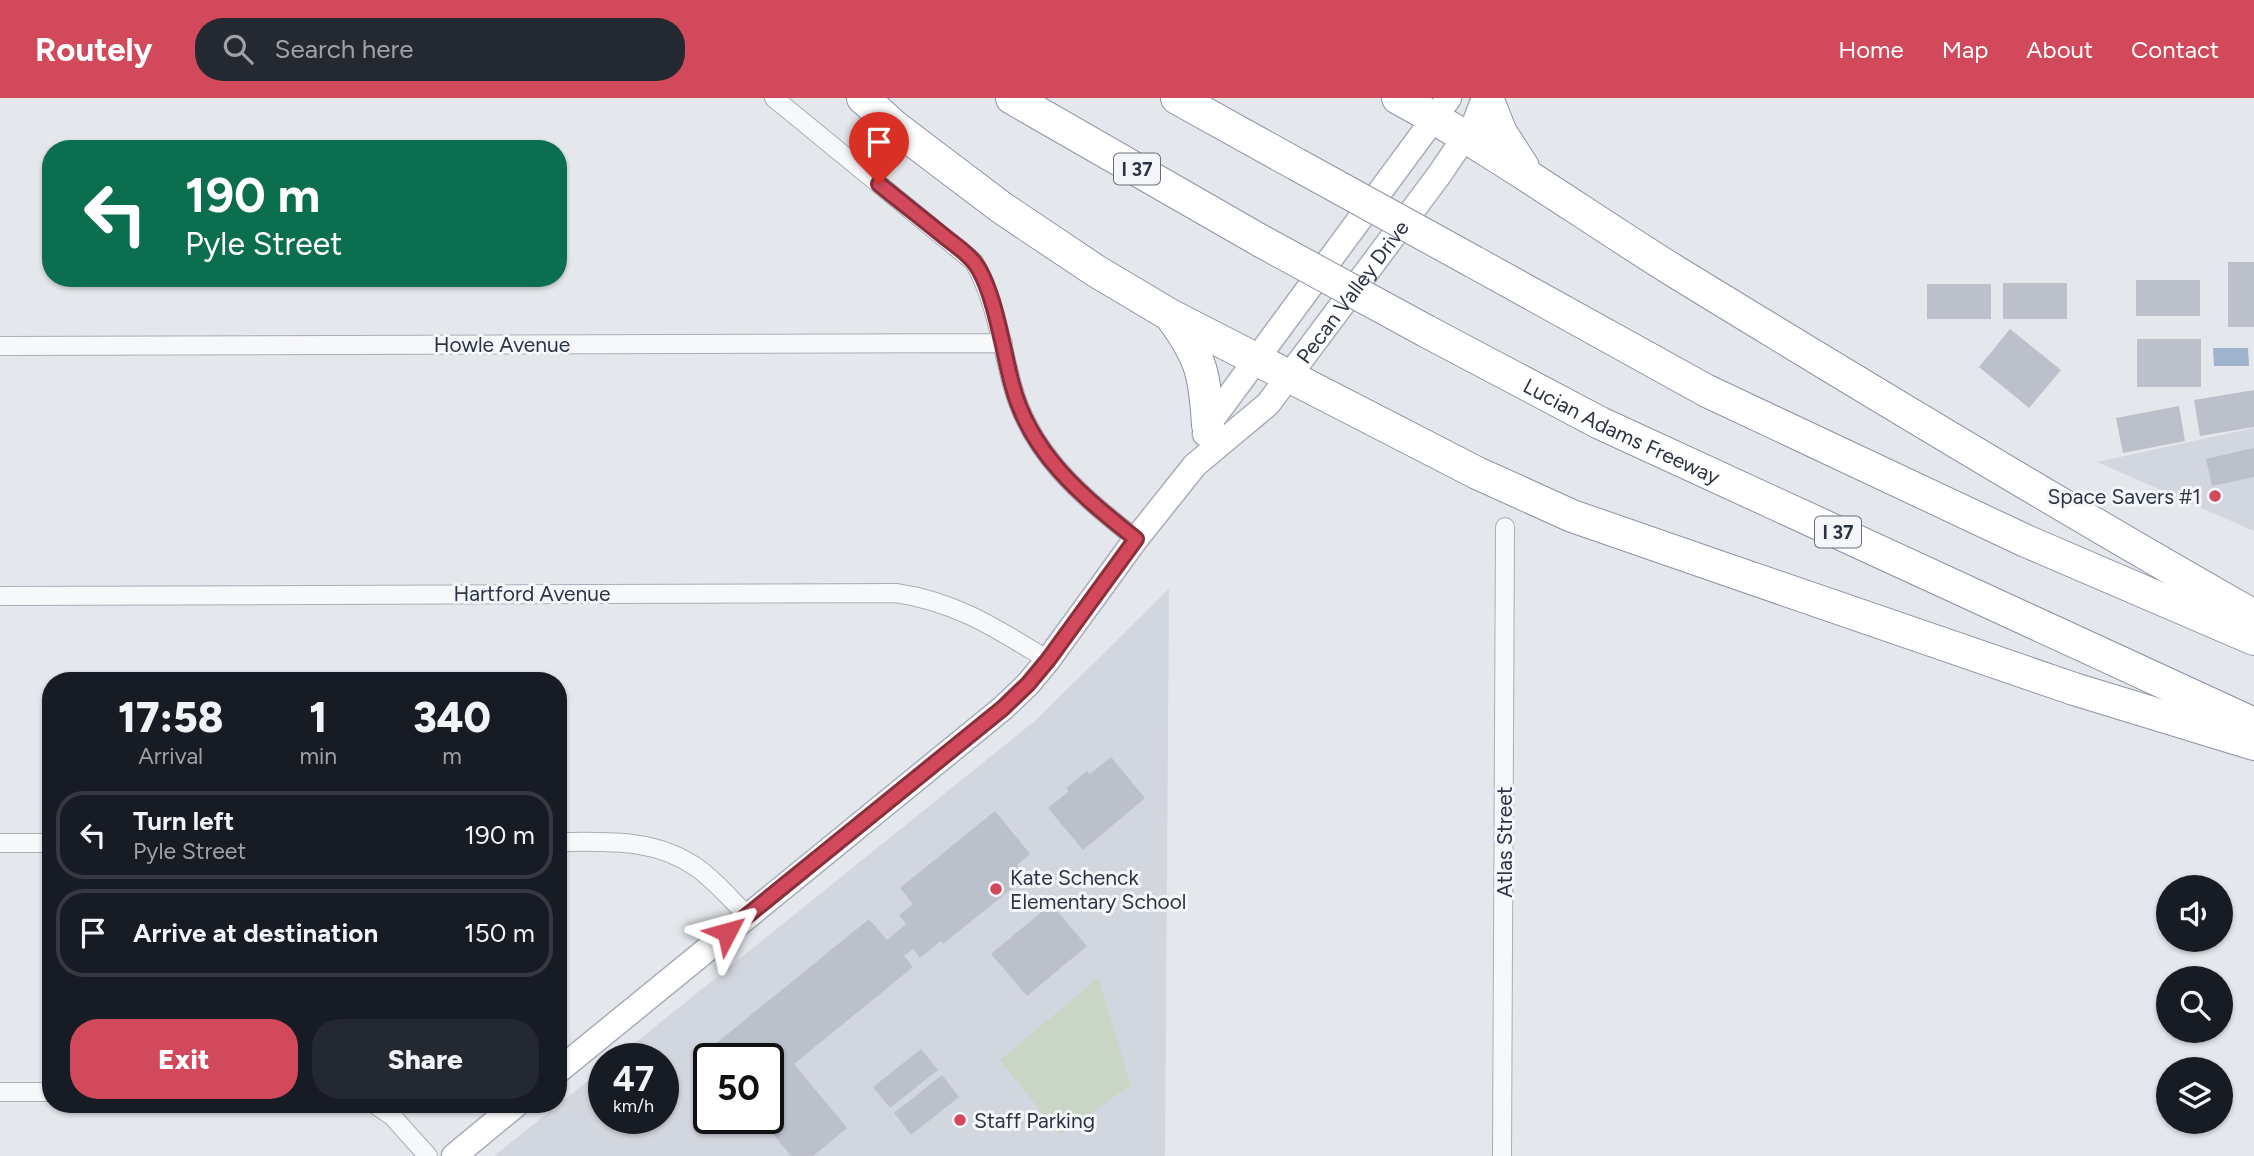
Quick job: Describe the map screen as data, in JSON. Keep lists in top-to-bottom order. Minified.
{"streets":{"highway":["I 37","Lucian Adams Freeway"],"main road":["Pecan Valley Drive"],"street":["Howle Avenue","Hartford Avenue","Atlas Street"]},"crossings":[["Pecan Valley Drive","Hartford Avenue"]],"places":["Space Savers #1","Kate Schenck Elementary School","Staff Parking"],"page":{"header":"Routely","search":"Search here","nav":["Home","Map","About","Contact"],"turn":["190 m","Pyle Street"],"eta":["17:58","Arrival","1","min","340","m"],"list":[{"name":"Turn left","note":"Pyle Street","value":"190 m"},{"name":"Arrive at destination","value":"150 m"}],"buttons":["Exit","Share"],"speed":"47 km/h","limit":"50"}}
